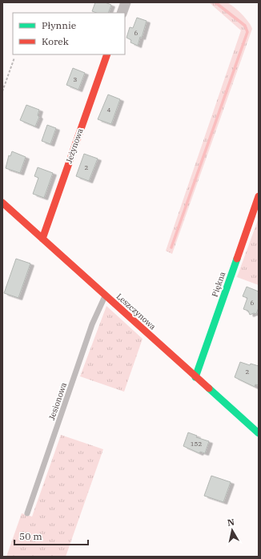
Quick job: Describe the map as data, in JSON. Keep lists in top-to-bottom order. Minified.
{"streets":{"street":["Jeżynowa","Piękna","Leszczynowa"],"lane":["Jesionowa"]},"crossings":[["Jeżynowa","Leszczynowa"],["Piękna","Leszczynowa"],["Leszczynowa","Jesionowa"]],"house_numbers":["6","3","4","2","6","2","152"],"legend":["Płynnie","Korek"],"scale_bar":"50 m","north":"top"}
